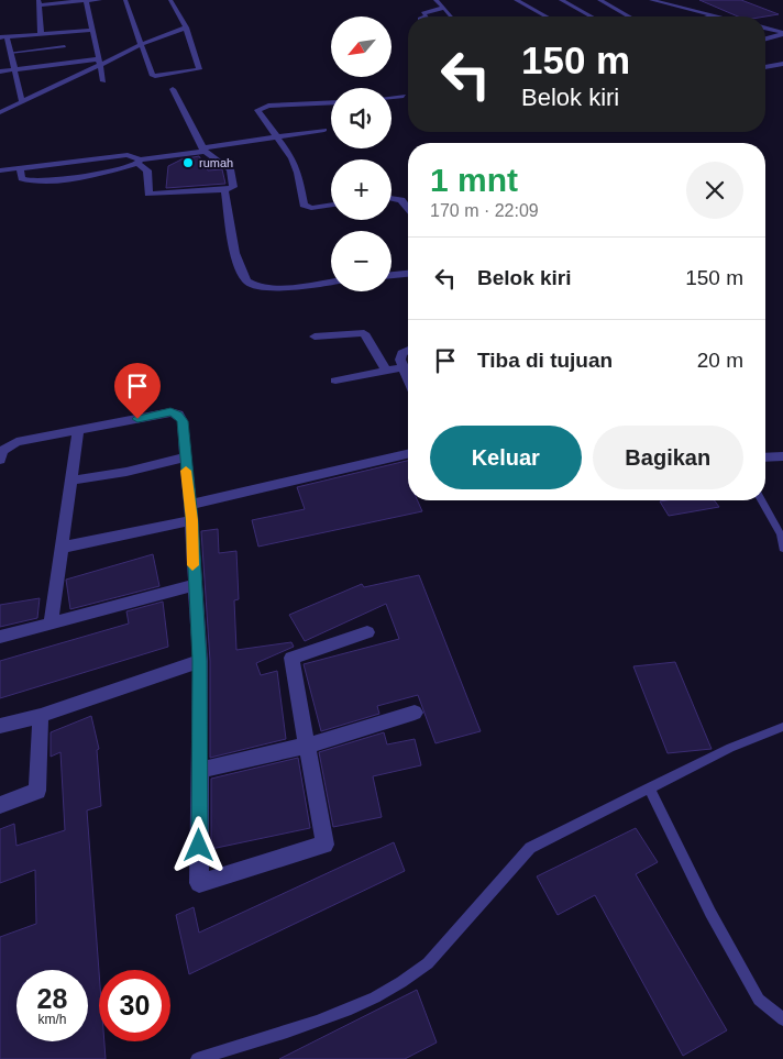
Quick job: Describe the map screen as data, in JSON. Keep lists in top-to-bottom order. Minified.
{"places":["rumah"],"north":"bottom left","page":{"map_buttons":["+","−"],"turn":["150 m","Belok kiri"],"heading":["1 mnt","170 m · 22:09"],"list":[{"name":"Belok kiri","value":"150 m"},{"name":"Tiba di tujuan","value":"20 m"}],"buttons":["Keluar","Bagikan"],"speed":"28 km/h","limit":"30"}}
